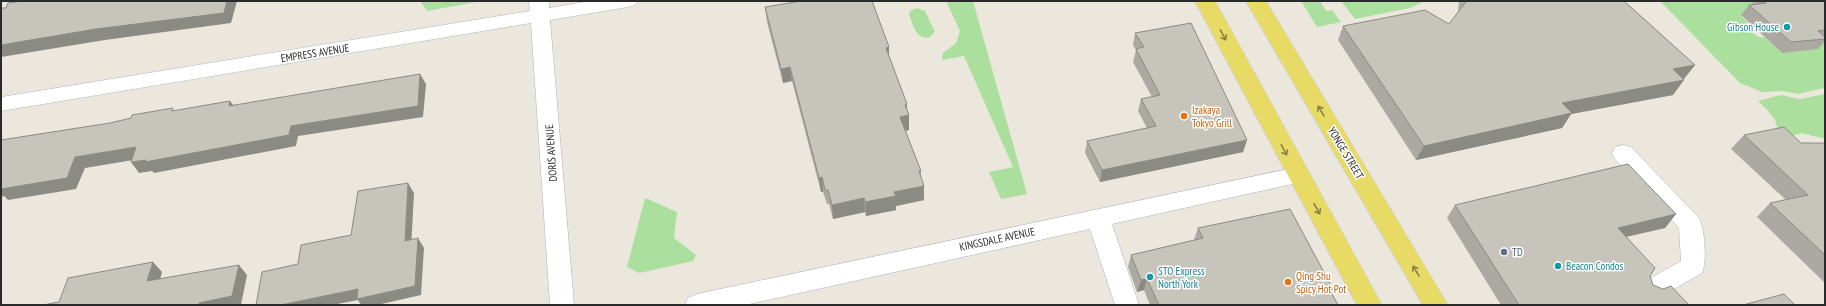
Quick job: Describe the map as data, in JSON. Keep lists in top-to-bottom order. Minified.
{"streets":{"main road":["YONGE STREET"],"street":["EMPRESS AVENUE","DORIS AVENUE","KINGSDALE AVENUE"]},"crossings":[["EMPRESS AVENUE","DORIS AVENUE"]],"places":["Gibson House","Izakaya Tokyo Grill","TD","Beacon Condos","STO Express North York","Qing Shu Spicy Hot Pot"]}
